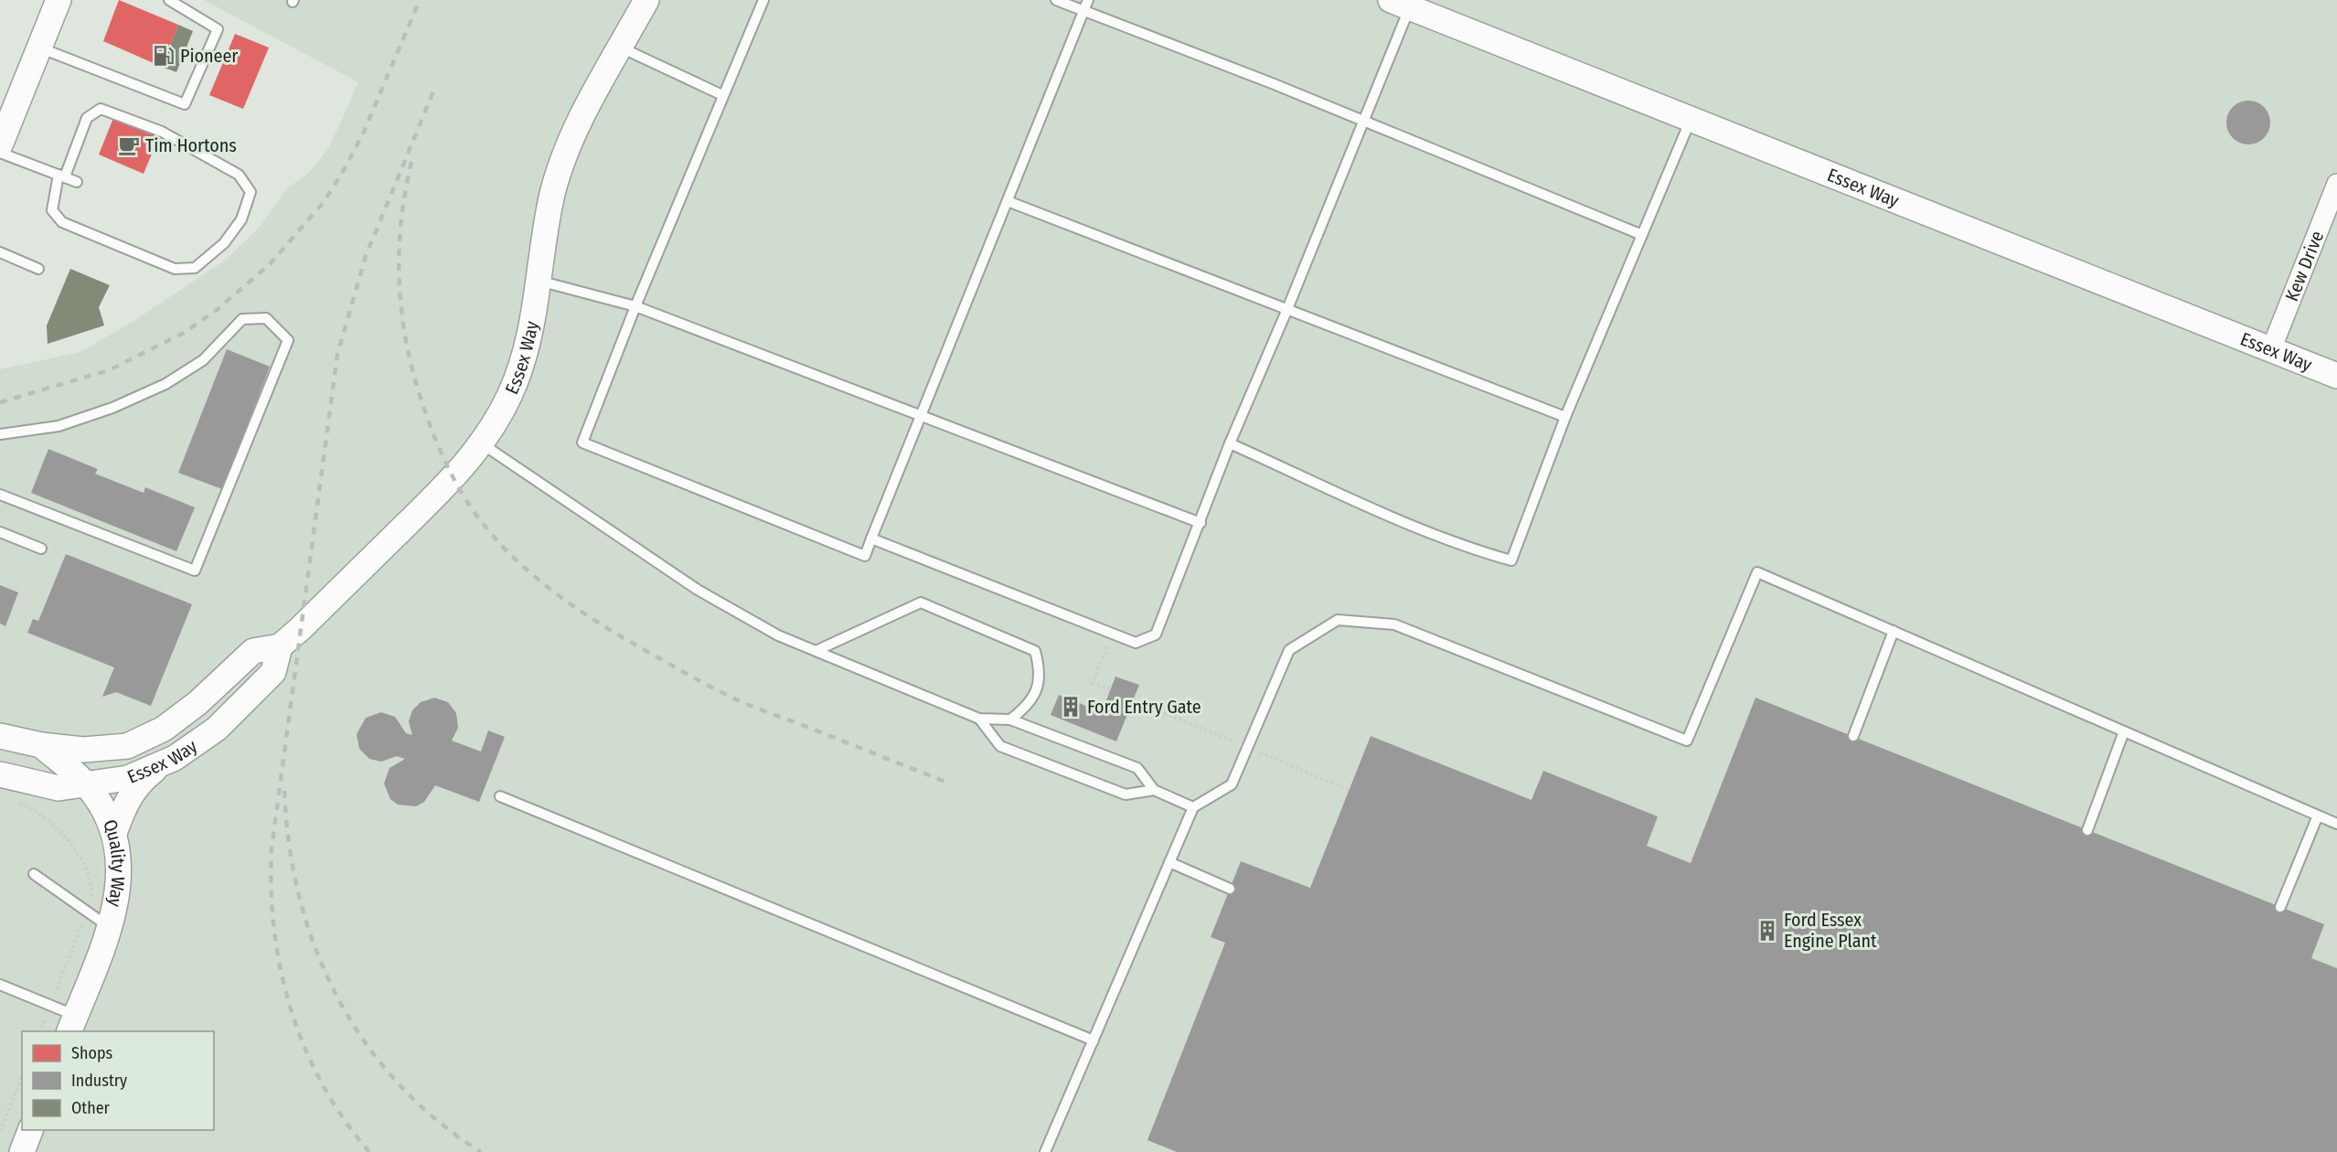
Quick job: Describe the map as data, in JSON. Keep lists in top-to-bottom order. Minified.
{"streets":{"street":["Essex Way","Kew Drive","Quality Way"]},"crossings":[["Essex Way","Kew Drive"],["Essex Way","Quality Way"]],"places":{"fuel station":["Pioneer"],"cafe":["Tim Hortons"],"building":["Ford Entry Gate","Ford Essex Engine Plant"]},"legend":["Shops","Industry","Other"]}
